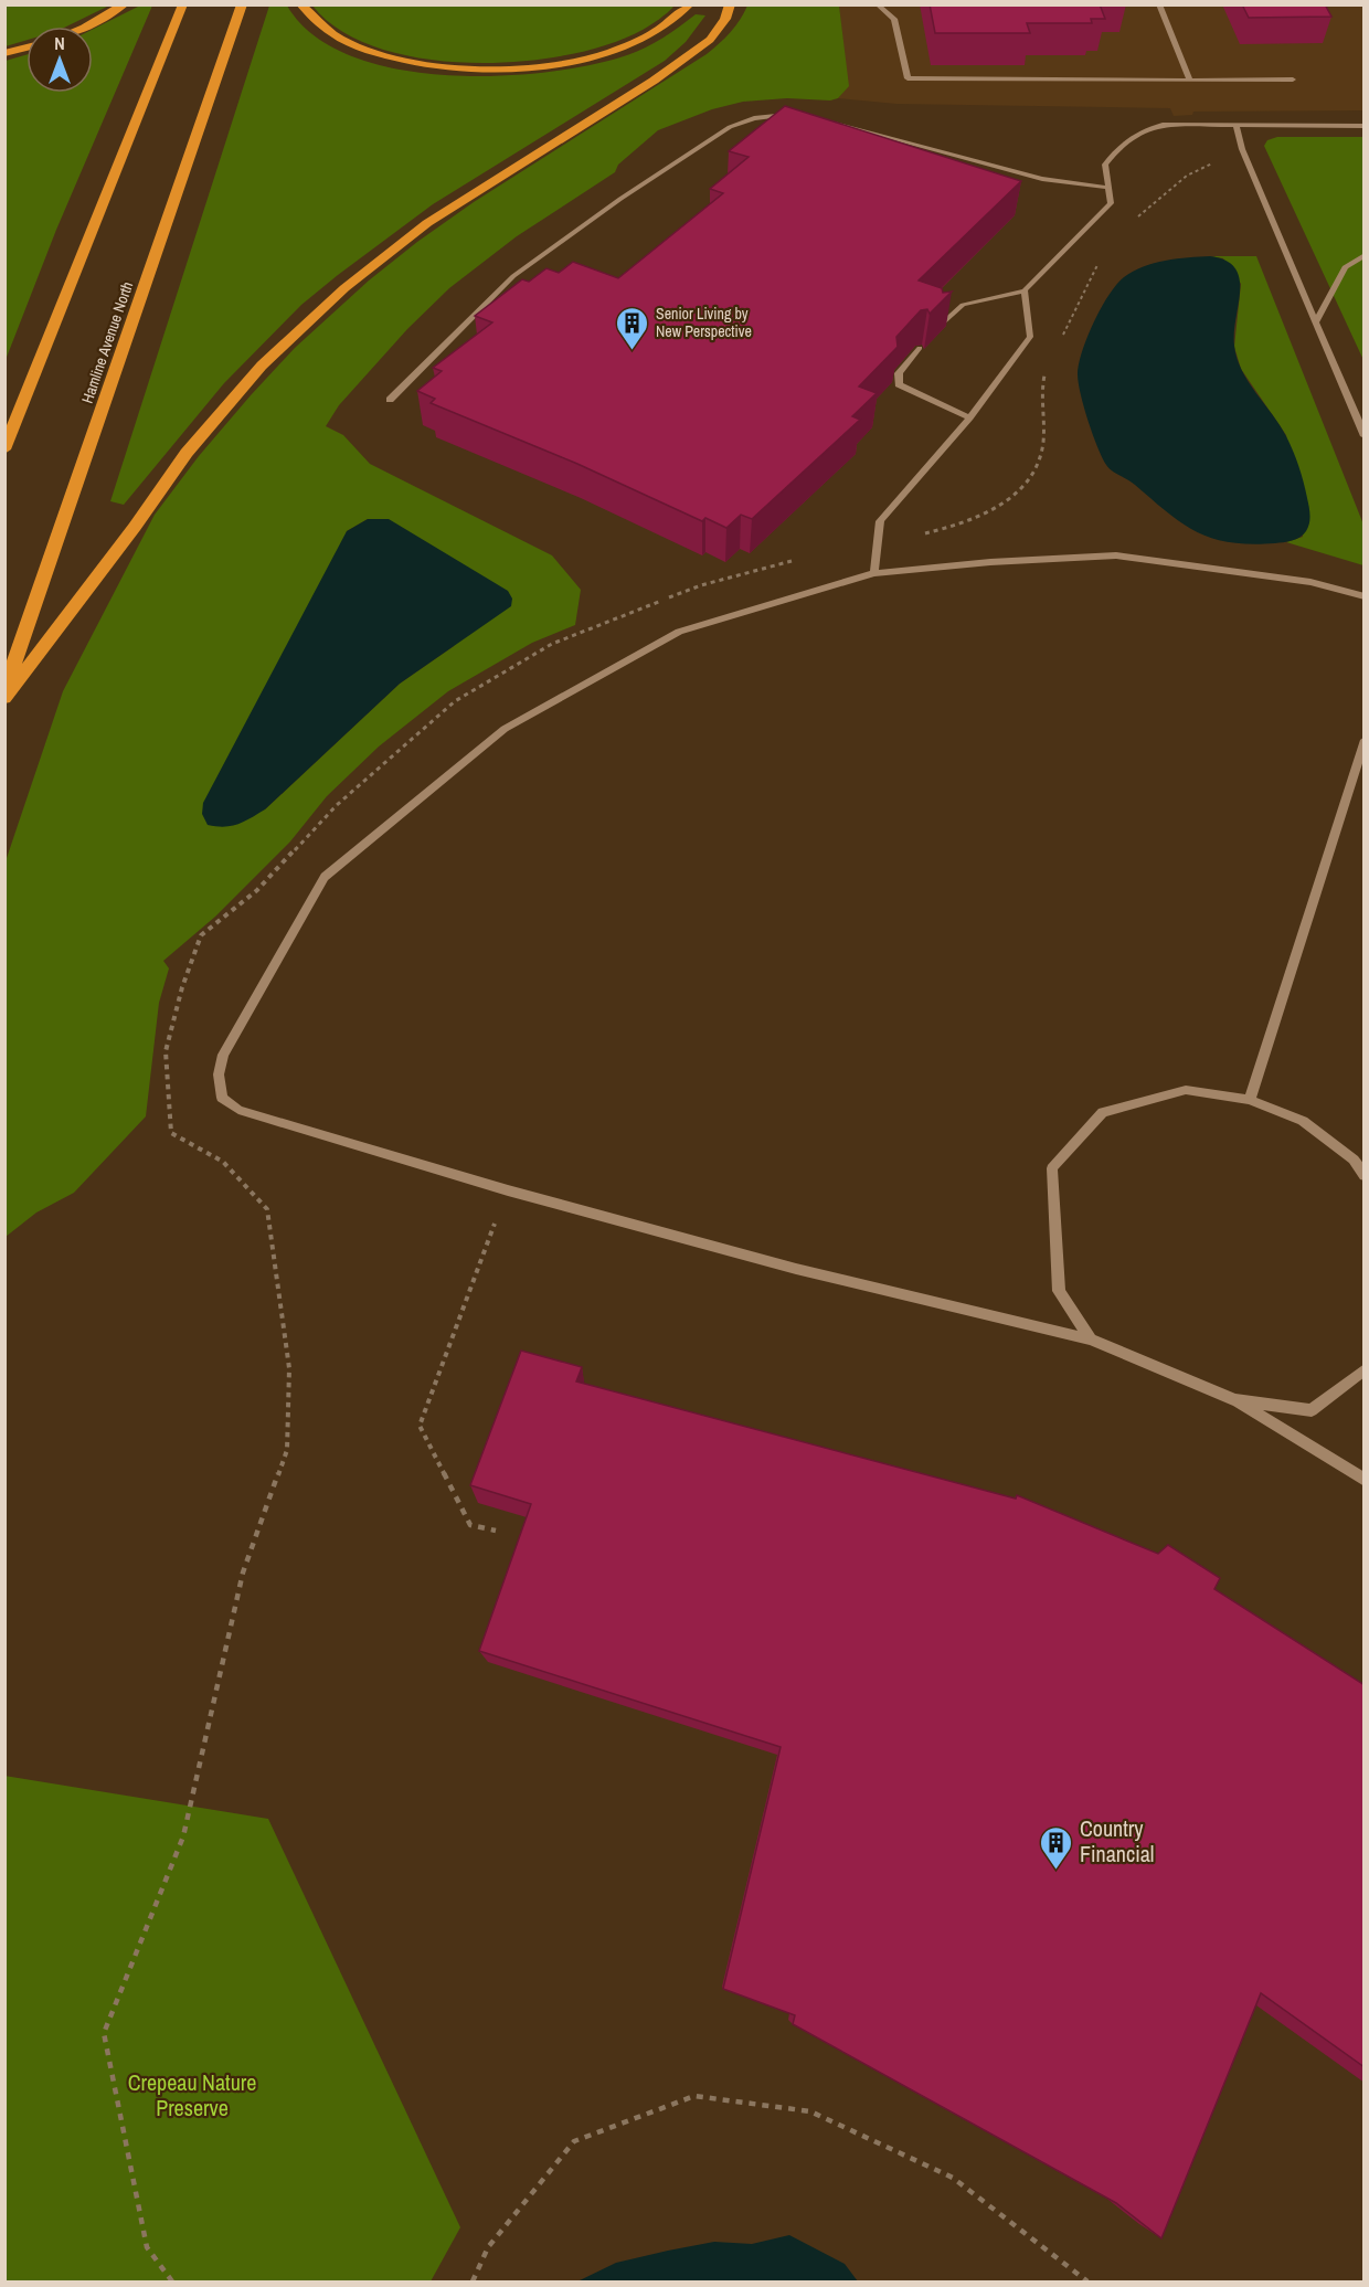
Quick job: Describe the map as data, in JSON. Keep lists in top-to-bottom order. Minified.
{"streets":{"highway":["Hamline Avenue North"]},"parks":["Crepeau Nature Preserve"],"places":{"building":["Senior Living by New Perspective","Country Financial"]},"north":"top"}
